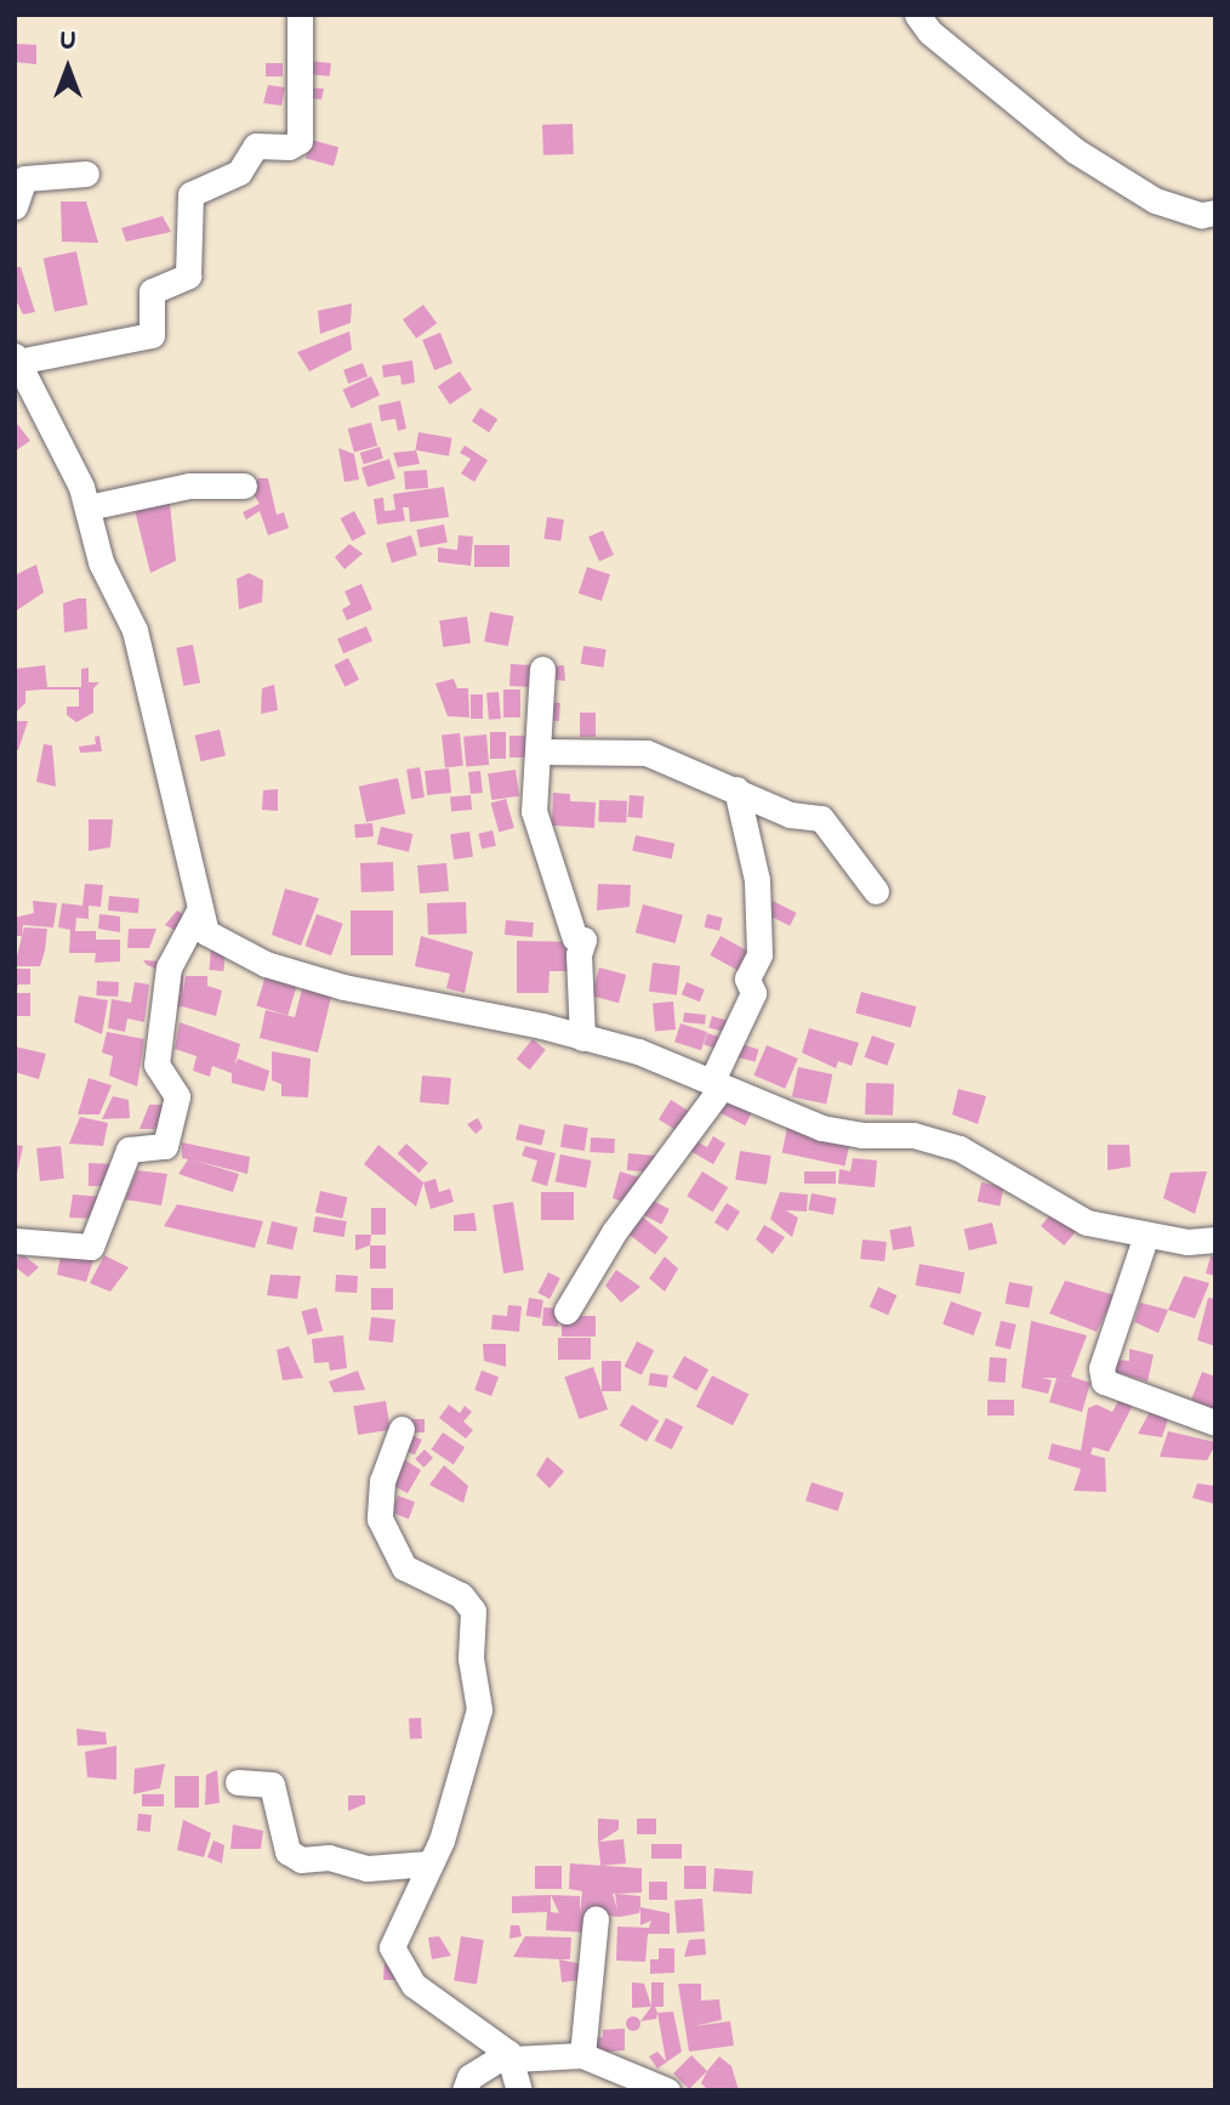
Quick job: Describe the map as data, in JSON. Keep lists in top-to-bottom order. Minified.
{"north":"top"}
